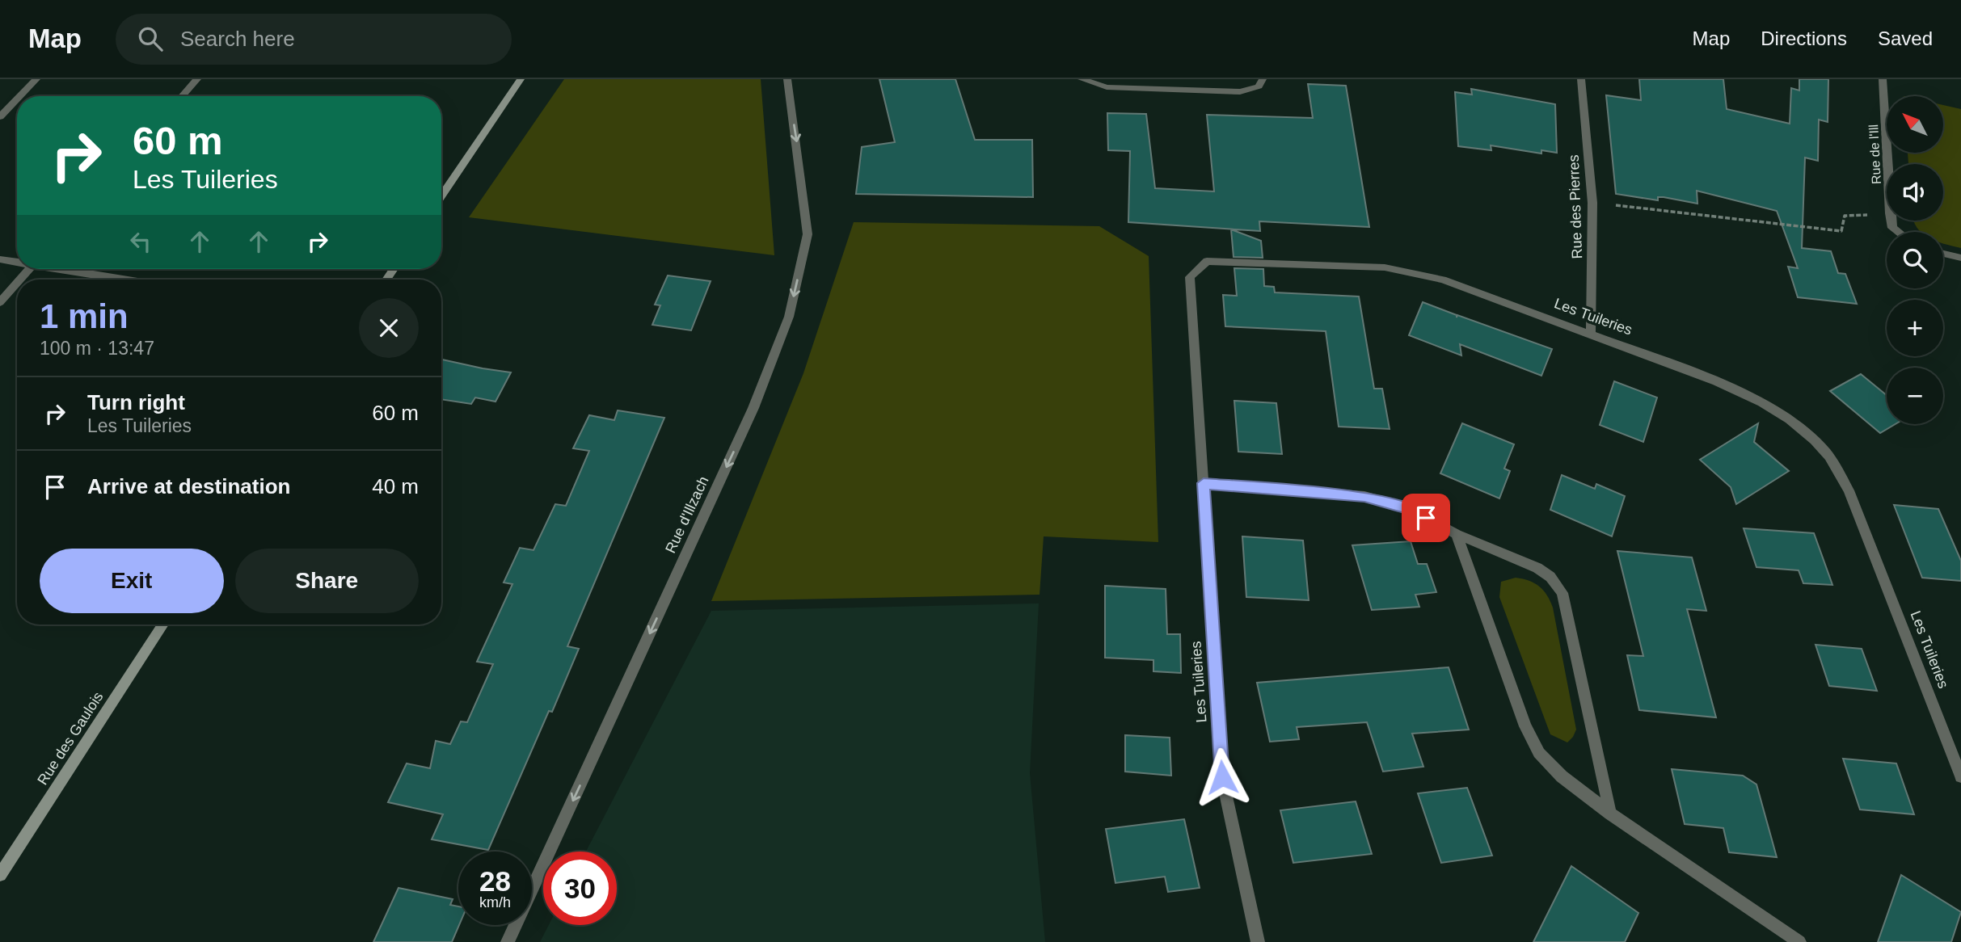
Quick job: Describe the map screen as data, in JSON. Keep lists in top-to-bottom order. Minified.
{"streets":{"main road":["Rue des Gaulois"],"street":["Rue de l'Ill","Rue des Pierres","Les Tuileries","Rue d'Illzach"]},"crossings":[["Rue des Pierres","Les Tuileries"]],"one_way":["Rue d'Illzach"],"north":"top left","page":{"header":"Map","search":"Search here","nav":["Map","Directions","Saved"],"map_buttons":["+","−"],"turn":["60 m","Les Tuileries"],"heading":["1 min","100 m · 13:47"],"list":[{"name":"Turn right","note":"Les Tuileries","value":"60 m"},{"name":"Arrive at destination","value":"40 m"}],"buttons":["Exit","Share"],"speed":"28 km/h","limit":"30"}}
